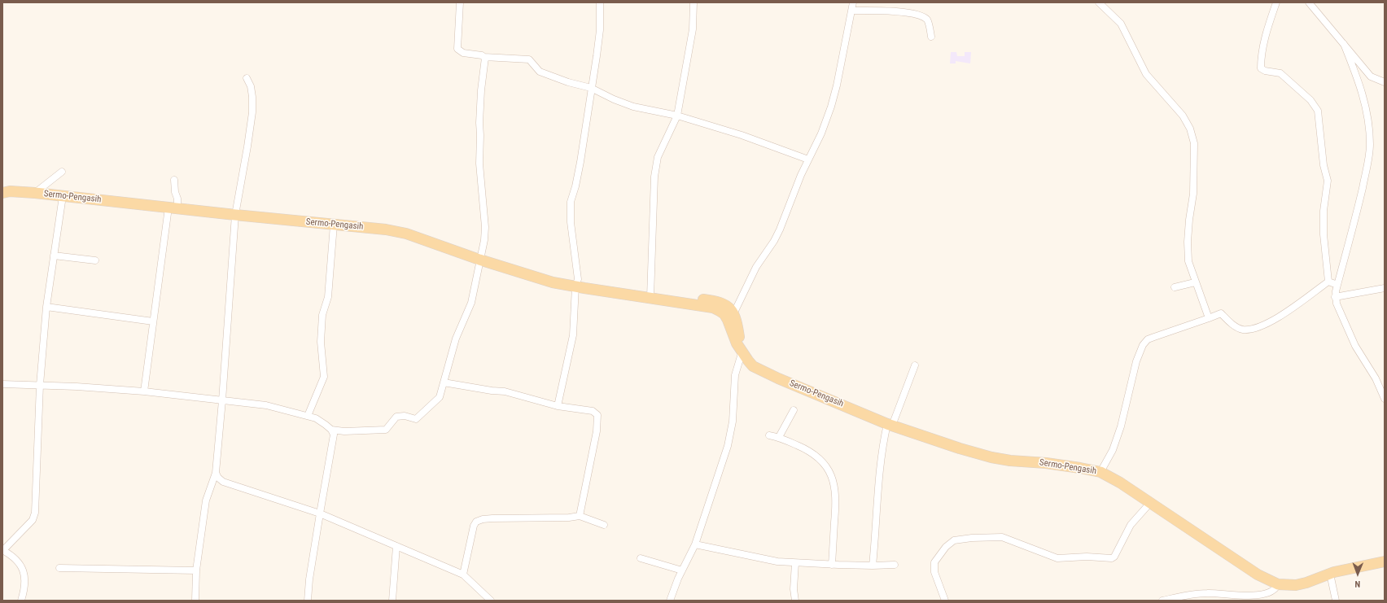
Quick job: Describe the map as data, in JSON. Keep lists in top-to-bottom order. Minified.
{"streets":{"main road":["Sermo-Pengasih"]},"north":"bottom"}
